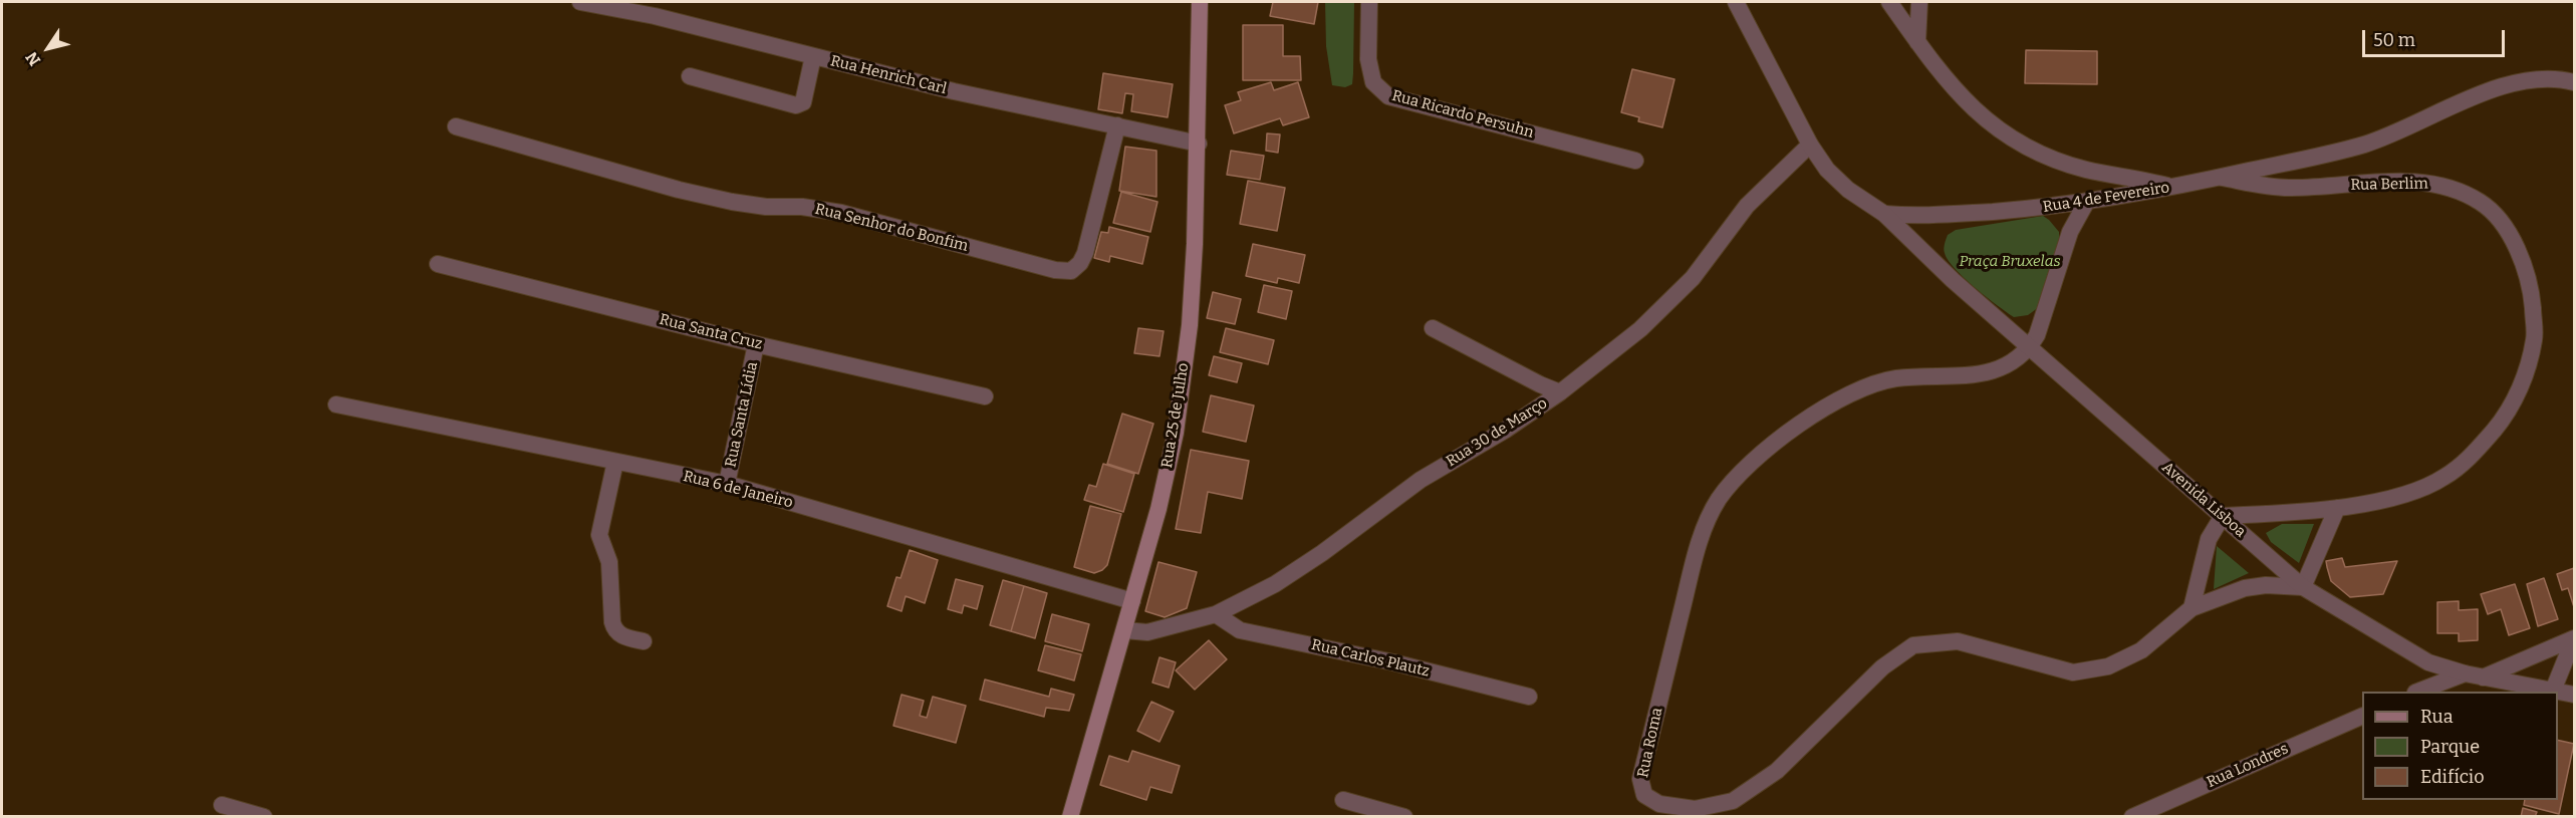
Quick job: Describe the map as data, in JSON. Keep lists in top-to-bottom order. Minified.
{"streets":{"main road":["Rua 25 de Julho"],"street":["Rua Henrich Carl","Rua Ricardo Persuhn","Rua Berlim","Rua 4 de Fevereiro","Rua Senhor do Bonfim","Rua Santa Cruz","Rua Santa Lídia","Rua 30 de Março","Rua 6 de Janeiro","Avenida Lisboa","Rua Carlos Plautz","Rua Roma","Rua Londres"]},"crossings":[["Rua Henrich Carl","Rua Senhor do Bonfim"],["Rua Henrich Carl","Rua 25 de Julho"],["Rua Berlim","Rua 4 de Fevereiro"],["Rua Berlim","Avenida Lisboa"],["Rua 4 de Fevereiro","Avenida Lisboa"],["Rua Santa Cruz","Rua Santa Lídia"],["Rua Santa Lídia","Rua 6 de Janeiro"],["Rua 25 de Julho","Rua 30 de Março"],["Rua 25 de Julho","Rua 6 de Janeiro"],["Rua 30 de Março","Rua Carlos Plautz"],["Avenida Lisboa","Rua Roma"]],"parks":["Praça Bruxelas"],"legend":["Rua","Parque","Edifício"],"scale_bar":"50 m","north":"bottom left"}
